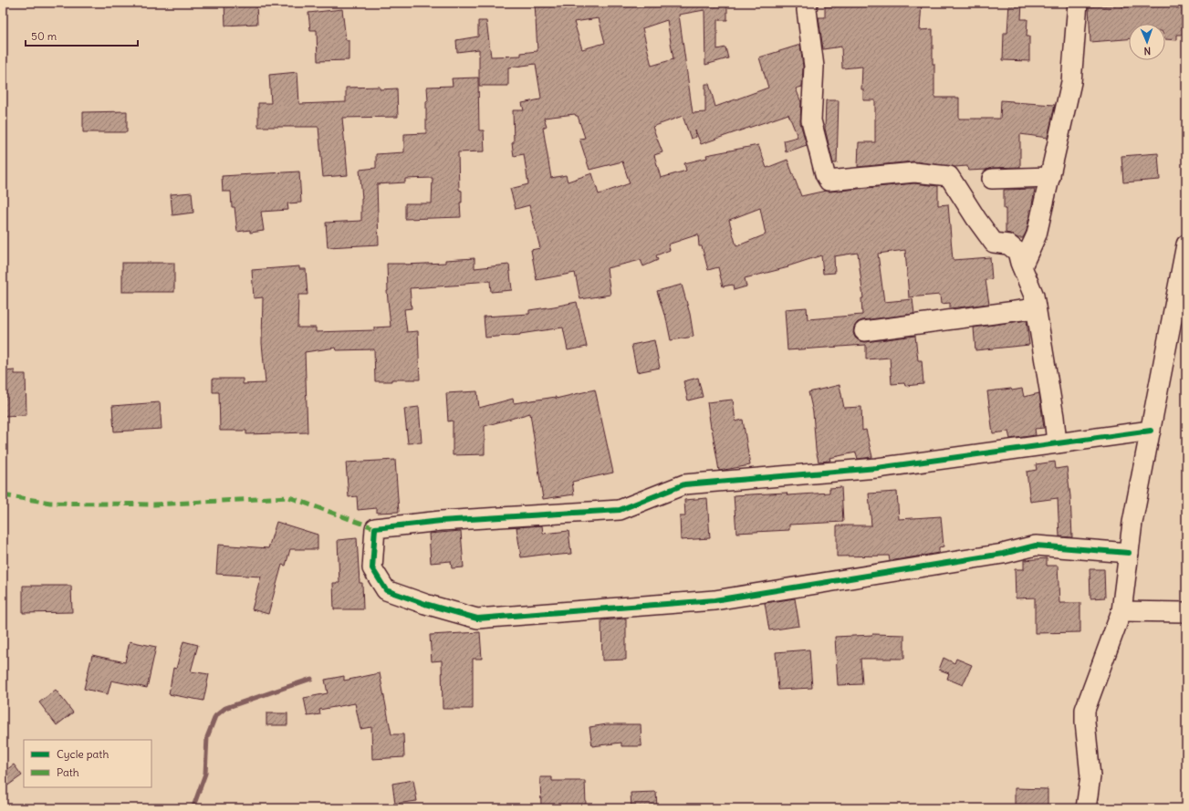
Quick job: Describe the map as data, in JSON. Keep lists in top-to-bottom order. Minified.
{"legend":["Cycle path","Path"],"scale_bar":"50 m","north":"bottom"}
